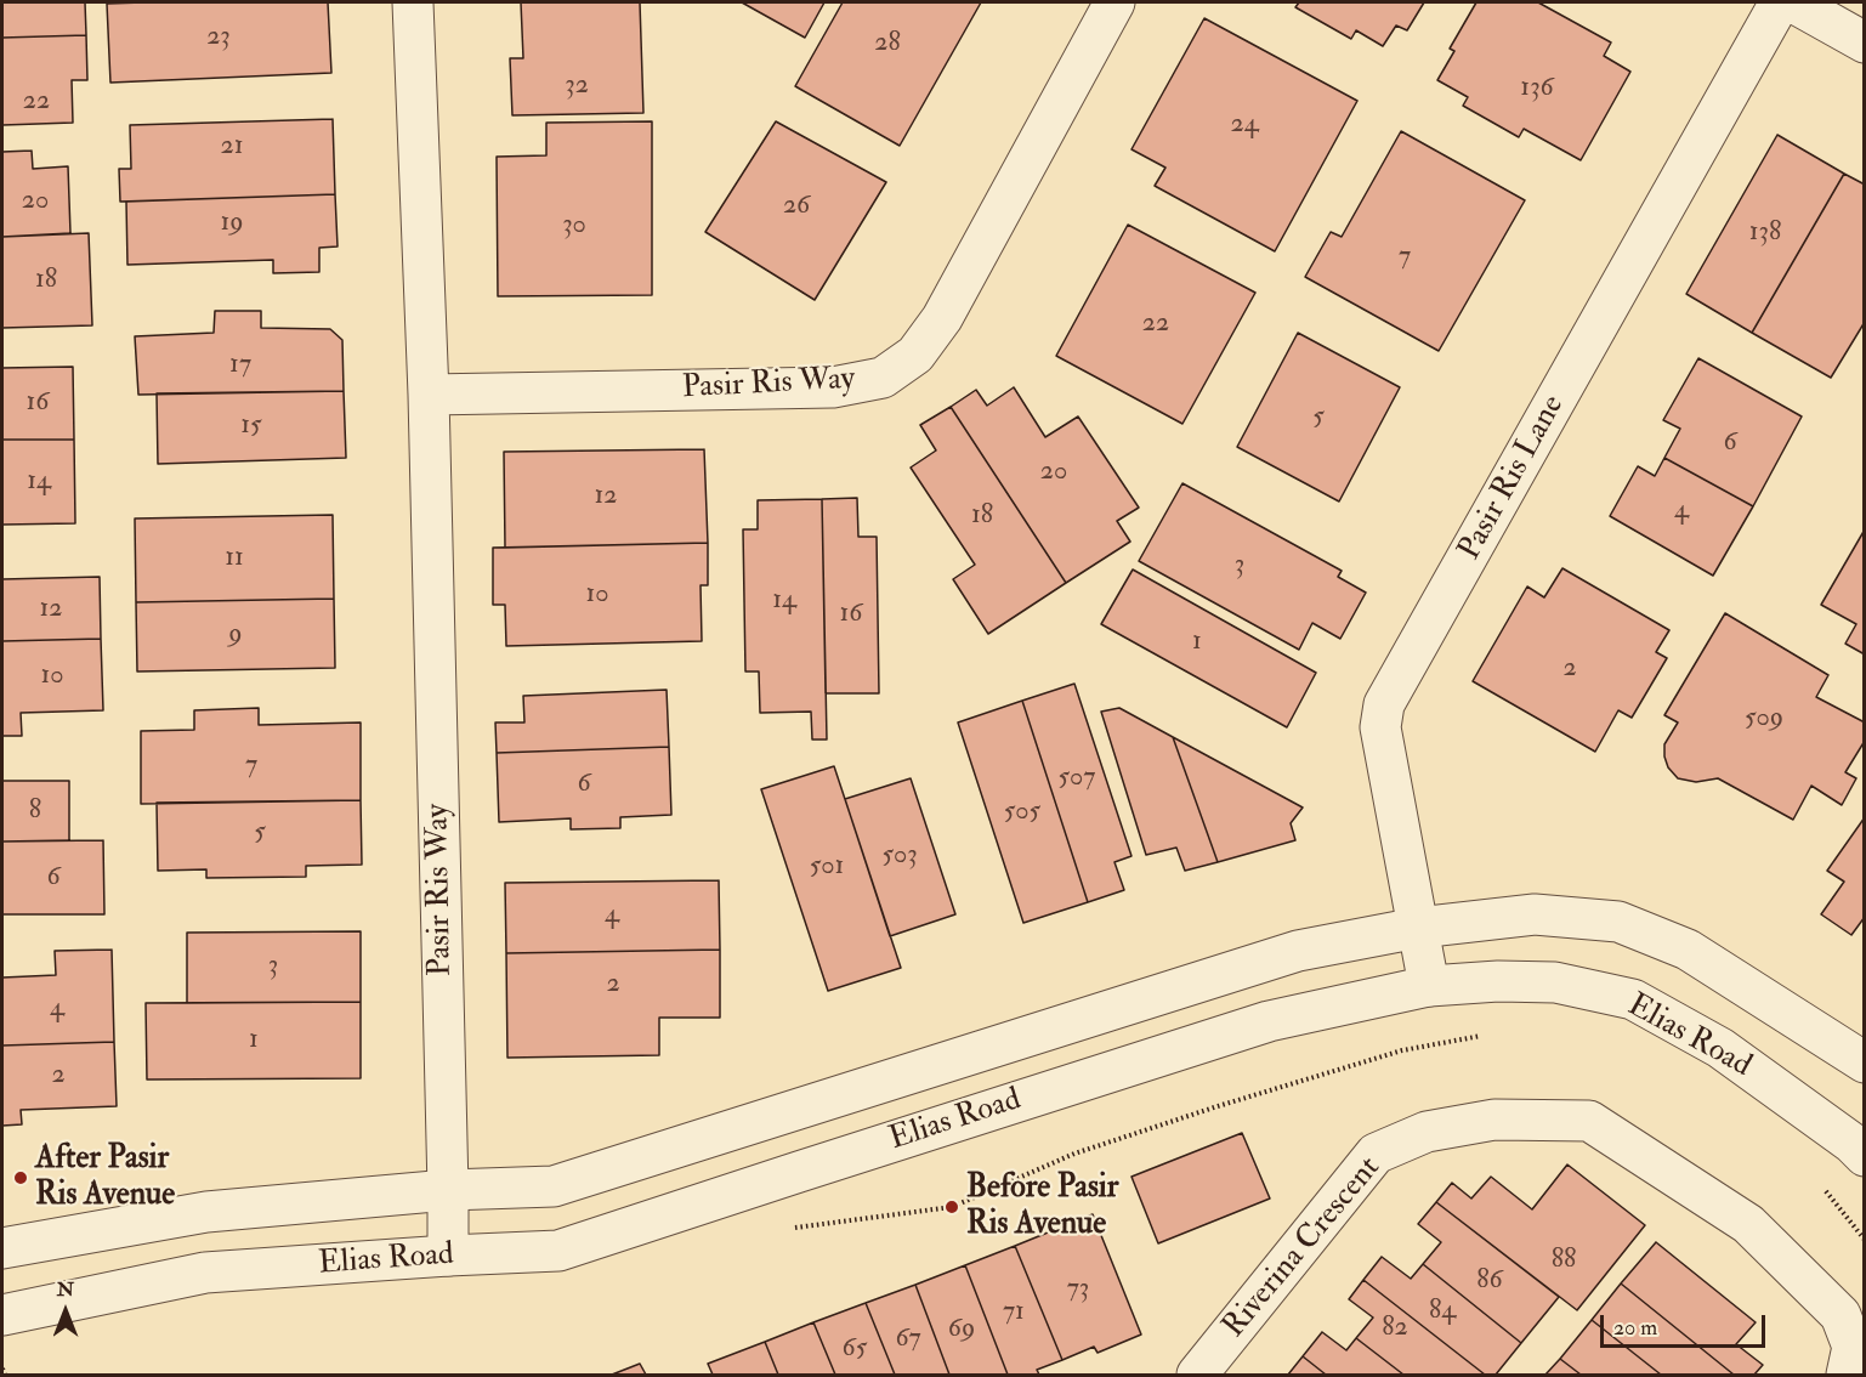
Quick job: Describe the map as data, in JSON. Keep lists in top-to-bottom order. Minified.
{"streets":{"street":["Pasir Ris Way","Pasir Ris Lane","Elias Road","Riverina Crescent"]},"crossings":[["Pasir Ris Way","Elias Road"],["Pasir Ris Lane","Elias Road"]],"places":["After Pasir Ris Avenue","Before Pasir Ris Avenue"],"house_numbers":["23","28","32","136","22","24","21","20","26","19","30","138","7","18","22","17","16","5","15","6","20","14","12","4","18","11","3","10","14","12","16","9","1","2","10","509","7","507","6","8","505","5","503","501","6","4","3","2","4","1","2","88","86","73","84","71","82","69","67","65"],"scale_bar":"20 m","north":"top"}
